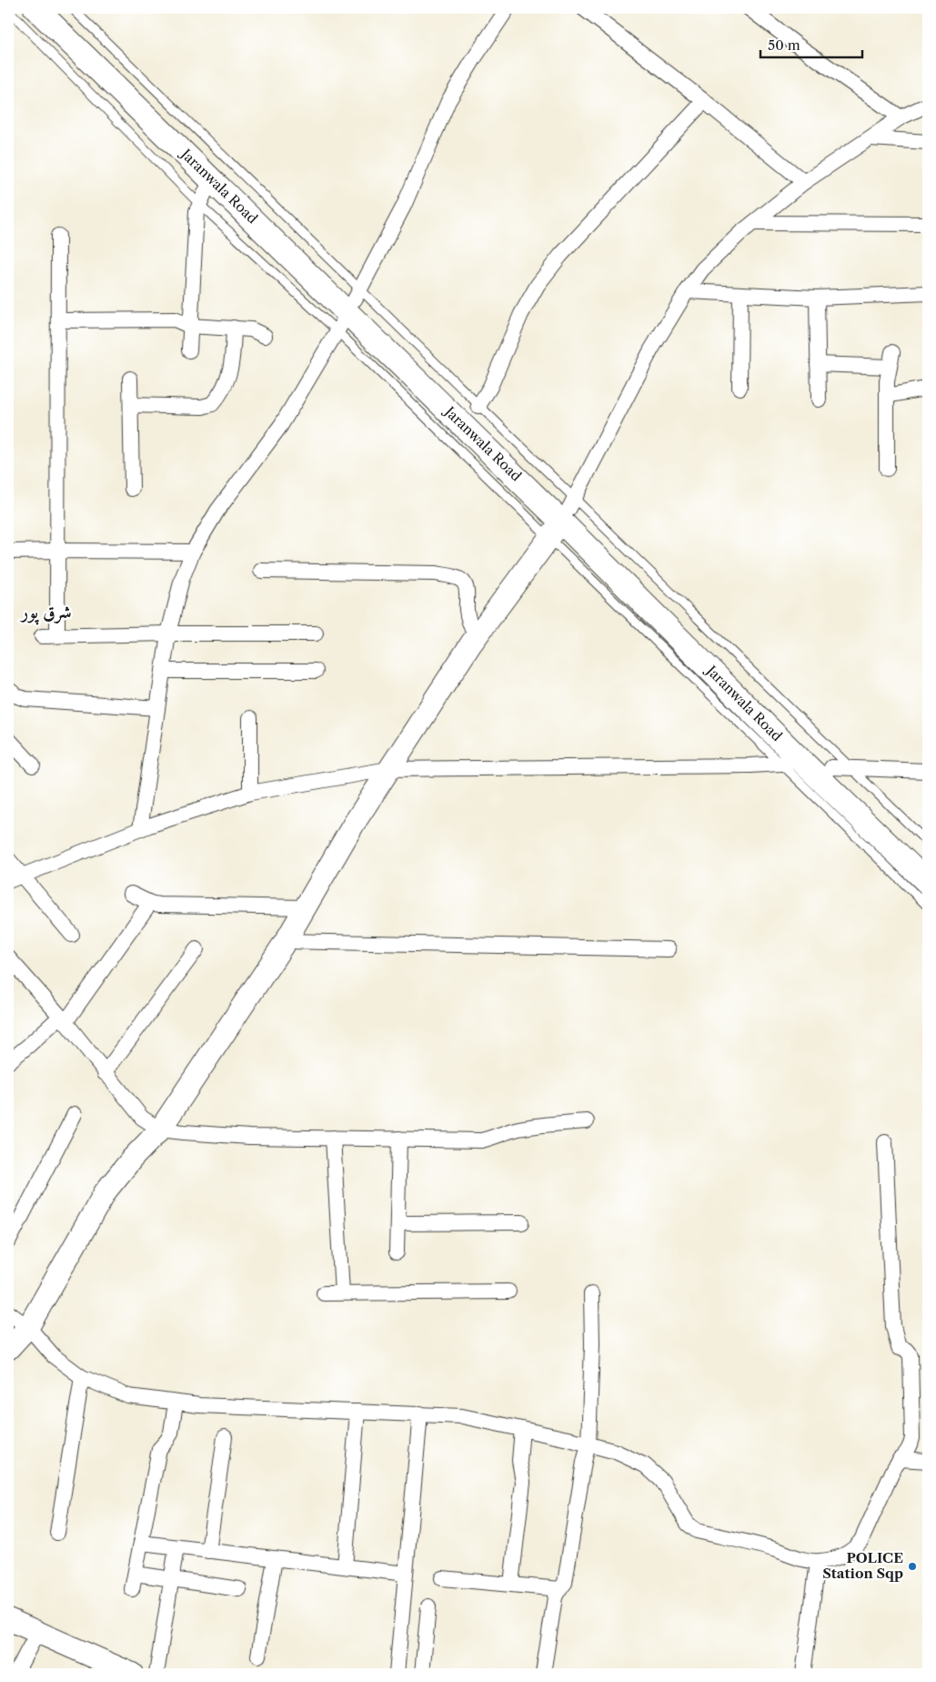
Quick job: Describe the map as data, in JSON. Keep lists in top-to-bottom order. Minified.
{"streets":{"main road":["Jaranwala Road"]},"districts":["شرق پور"],"places":["POLICE Station Sqp"],"scale_bar":"50 m"}
